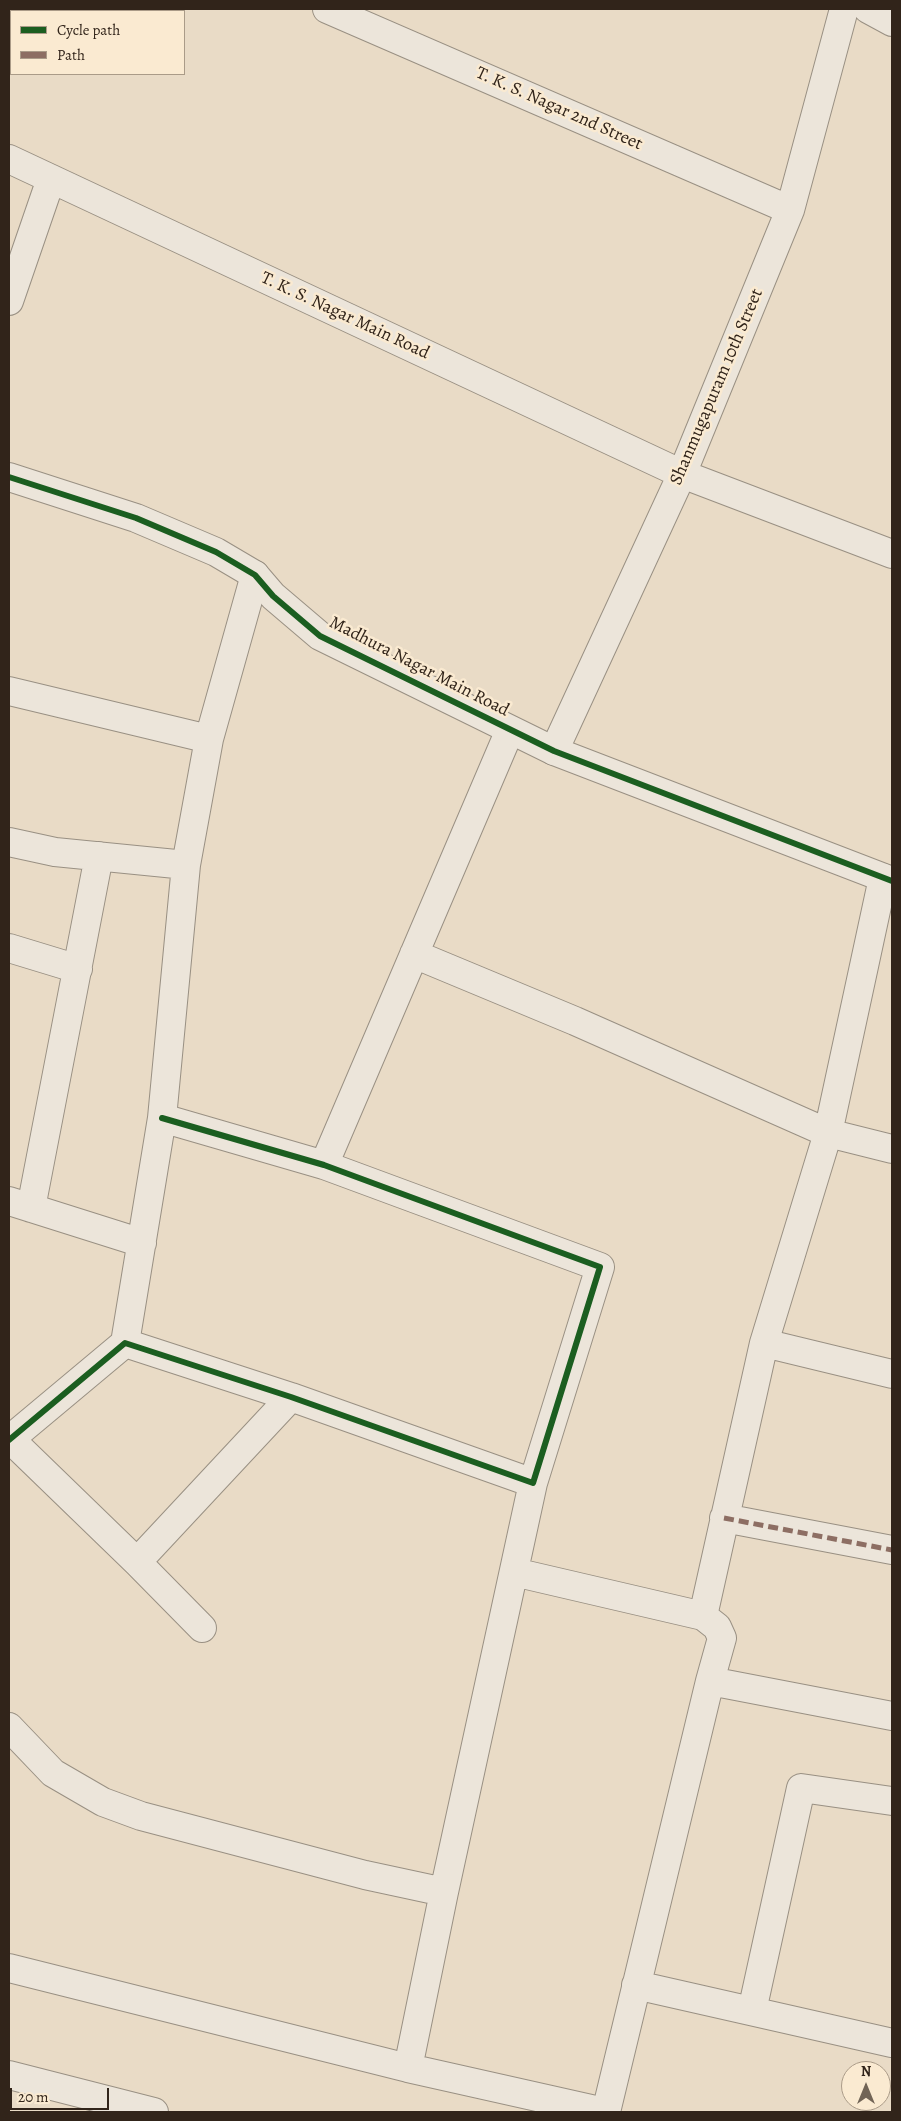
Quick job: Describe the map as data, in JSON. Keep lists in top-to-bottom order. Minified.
{"streets":{"street":["T. K. S. Nagar 2nd Street","T. K. S. Nagar Main Road","Shanmugapuram 10th Street","Madhura Nagar Main Road"]},"crossings":[["T. K. S. Nagar 2nd Street","Shanmugapuram 10th Street"],["T. K. S. Nagar Main Road","Shanmugapuram 10th Street"],["Shanmugapuram 10th Street","Madhura Nagar Main Road"]],"legend":["Cycle path","Path"],"scale_bar":"20 m","north":"top"}
